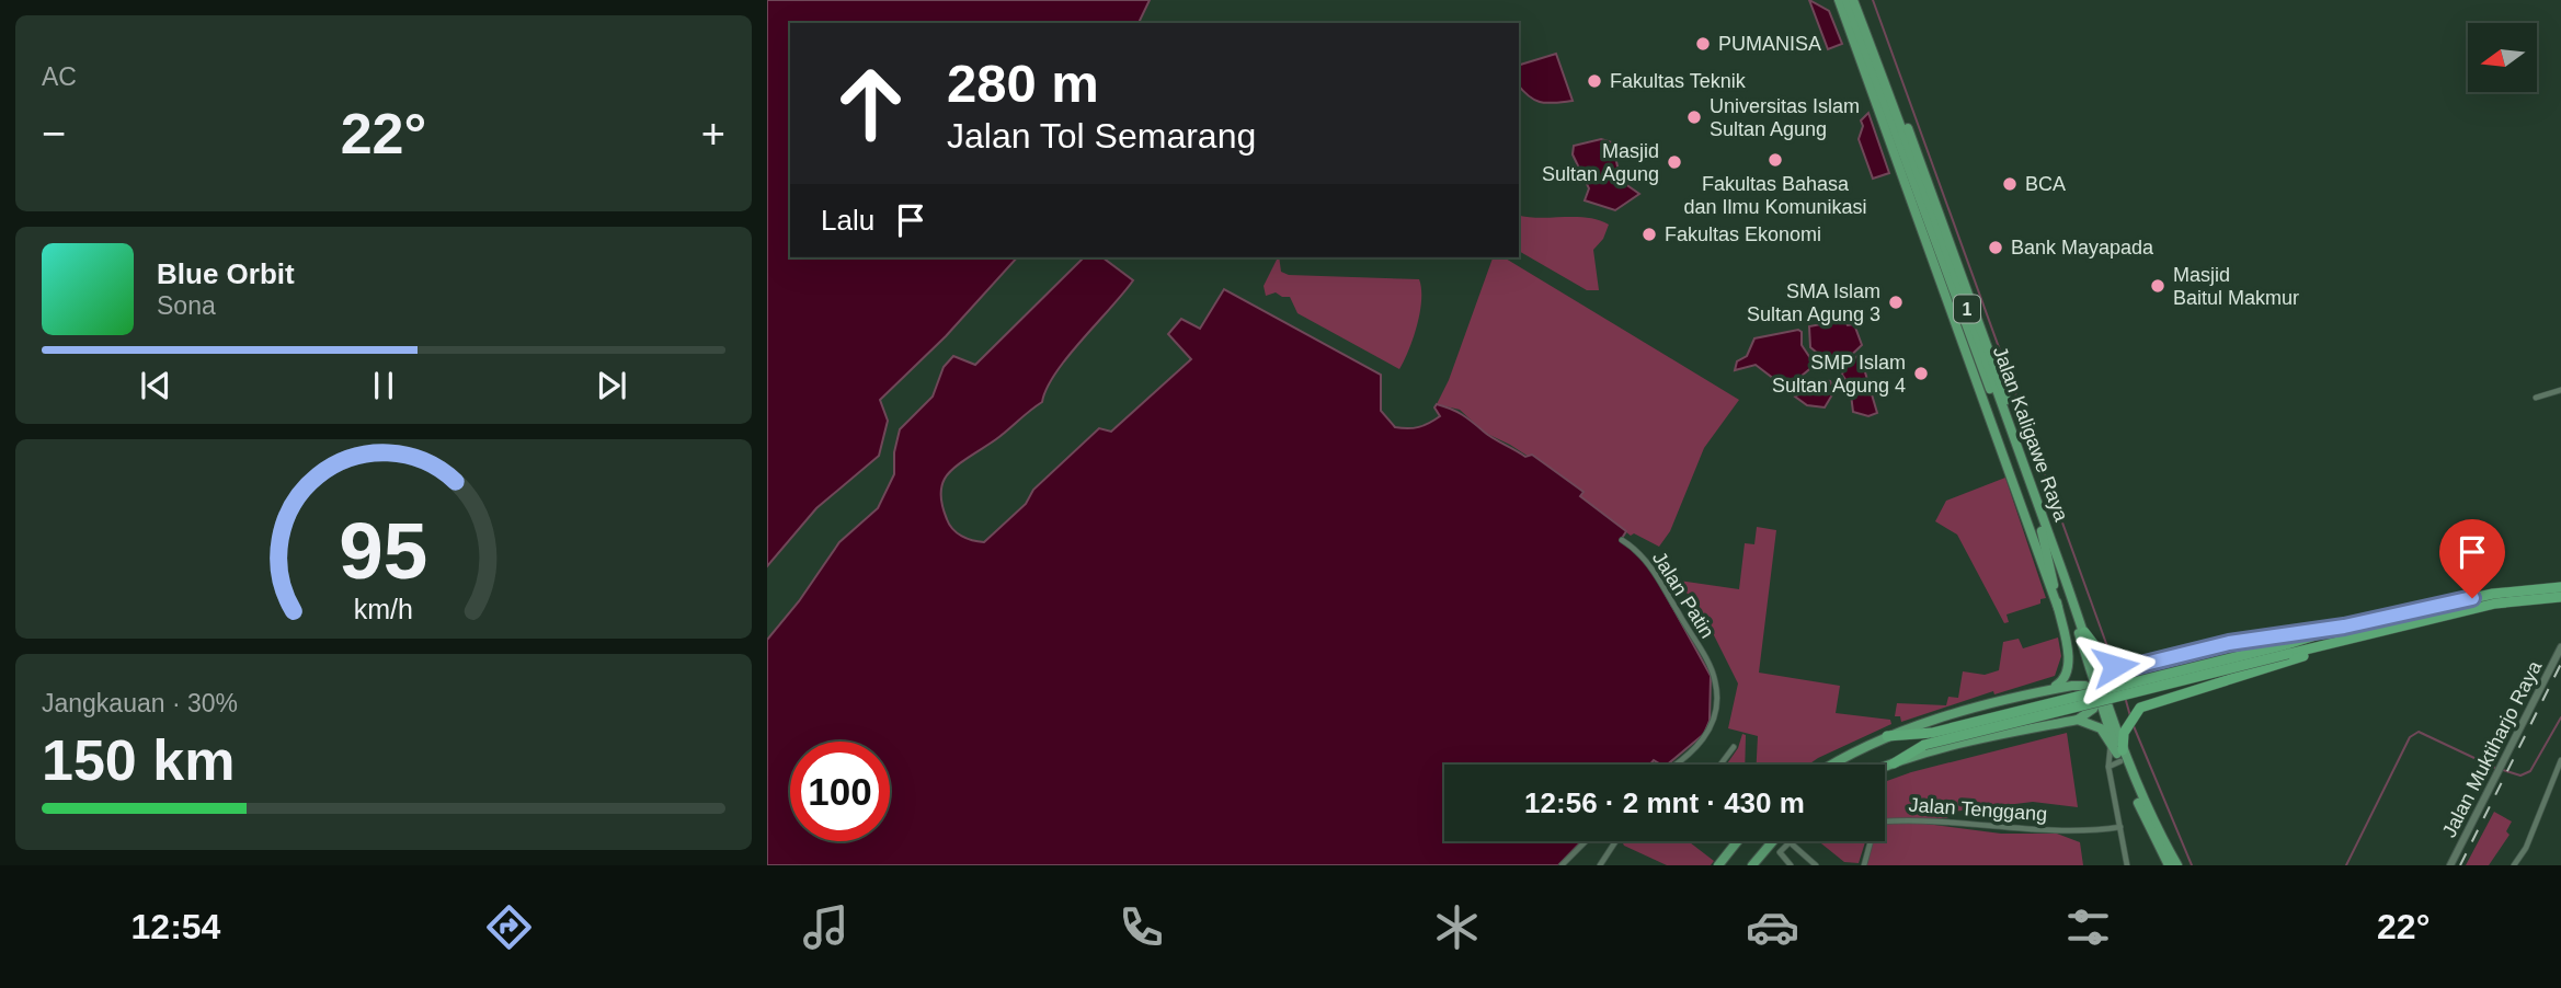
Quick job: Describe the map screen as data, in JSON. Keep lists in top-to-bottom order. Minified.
{"streets":{"highway":["1","Jalan Kaligawe Raya"],"street":["Jalan Patin","Jalan Muktiharjo Raya","Jalan Tenggang"]},"crossings":[["1","Jalan Kaligawe Raya"]],"places":["PUMANISA","Fakultas Teknik","Universitas Islam Sultan Agung","Fakultas Bahasa dan Ilmu Komunikasi","Masjid Sultan Agung","BCA","Fakultas Ekonomi","Bank Mayapada","Masjid Baitul Makmur","SMA Islam Sultan Agung 3","SMP Islam Sultan Agung 4"],"north":"left","page":{"tile":["AC",["Jangkauan · 30%","150 km"]],"turn":["280 m","Jalan Tol Semarang"],"heat":["−","22°","+"],"then":"Lalu","song":["Blue Orbit","Sona"],"limit":"100","trip":"12:56 · 2 mnt · 430 m","tabs":["12:54","22°"],"gauge":["95","km/h"]}}
